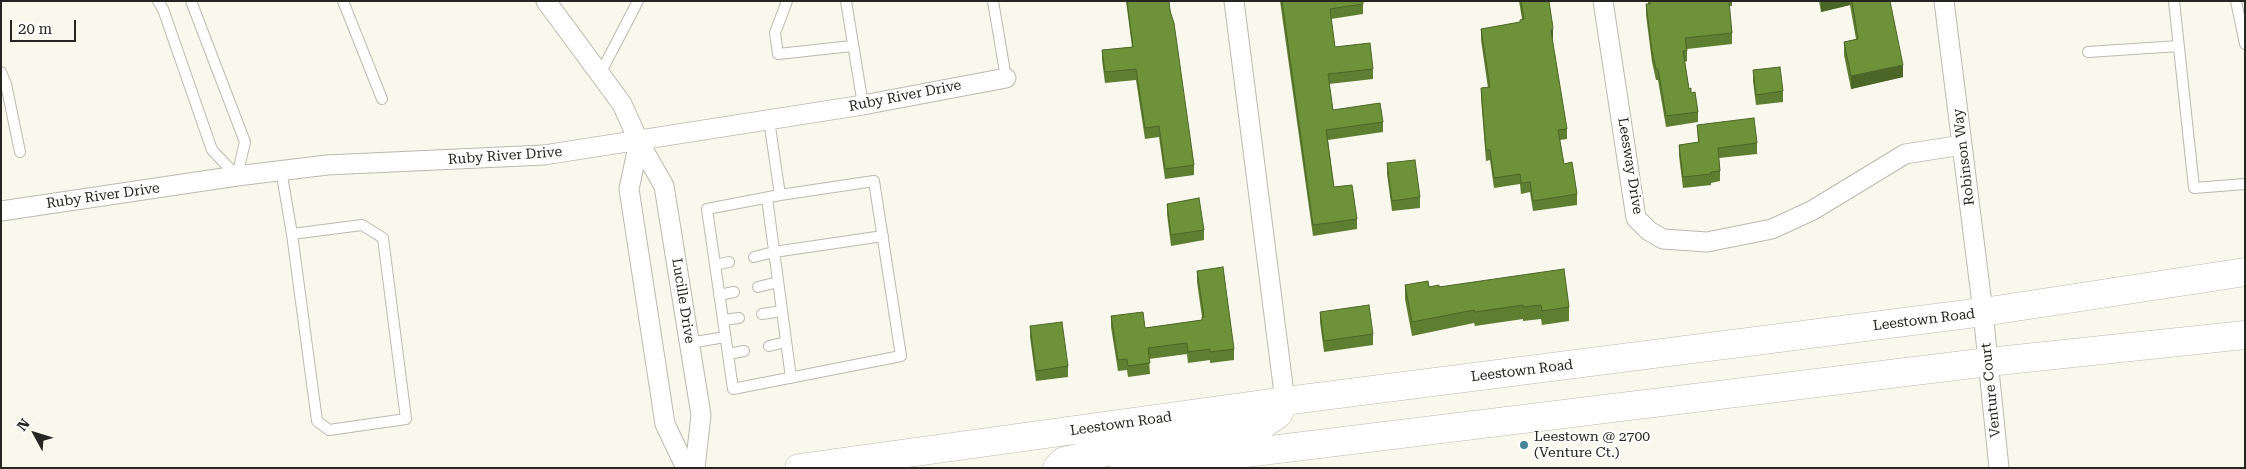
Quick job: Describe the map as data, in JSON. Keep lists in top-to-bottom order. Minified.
{"streets":{"main road":["Leestown Road"],"street":["Ruby River Drive","Robinson Way","Leesway Drive","Lucille Drive","Venture Court"]},"crossings":[["Ruby River Drive","Lucille Drive"],["Robinson Way","Leesway Drive"],["Robinson Way","Leestown Road"],["Robinson Way","Venture Court"],["Leestown Road","Venture Court"]],"places":["Leestown @ 2700 (Venture Ct.)"],"scale_bar":"20 m","north":"top left"}
